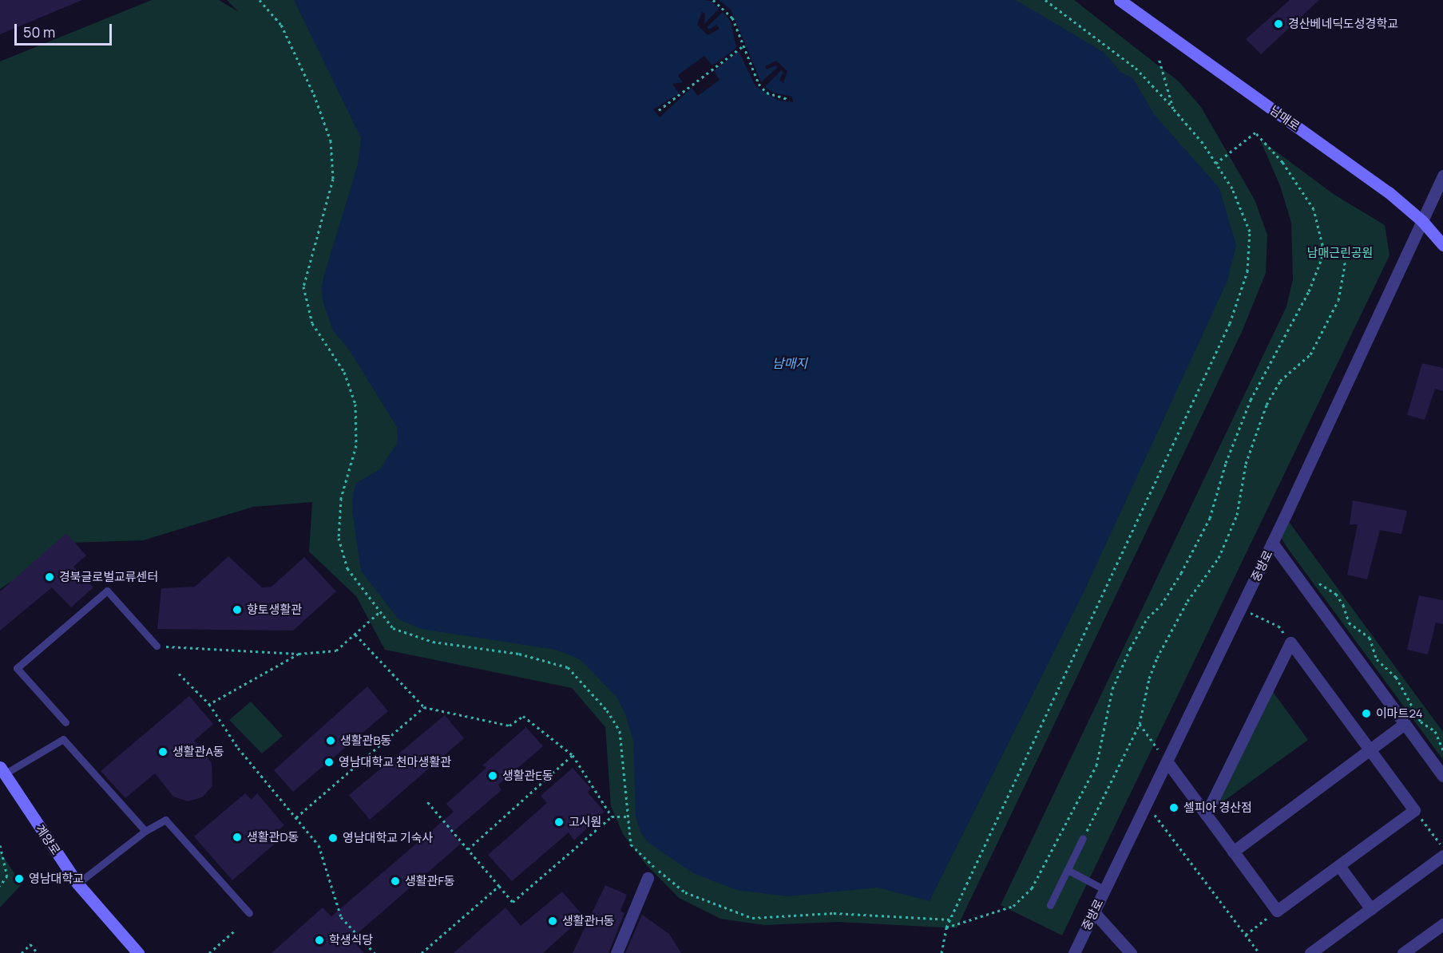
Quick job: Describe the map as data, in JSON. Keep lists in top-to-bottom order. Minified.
{"streets":{"street":["남매로","중방로","계양로"]},"crossings":[["남매로","중방로"]],"water":["남매지"],"parks":["남매근린공원"],"places":["경산베네딕도성경학교","경북글로벌교류센터","향토생활관","이마트24","생활관B동","생활관A동","영남대학교 천마생활관","생활관E동","셀피아 경산점","고시원","생활관D동","영남대학교 기숙사","영남대학교","생활관F동","생활관H동","학생식당"],"scale_bar":"50 m"}
